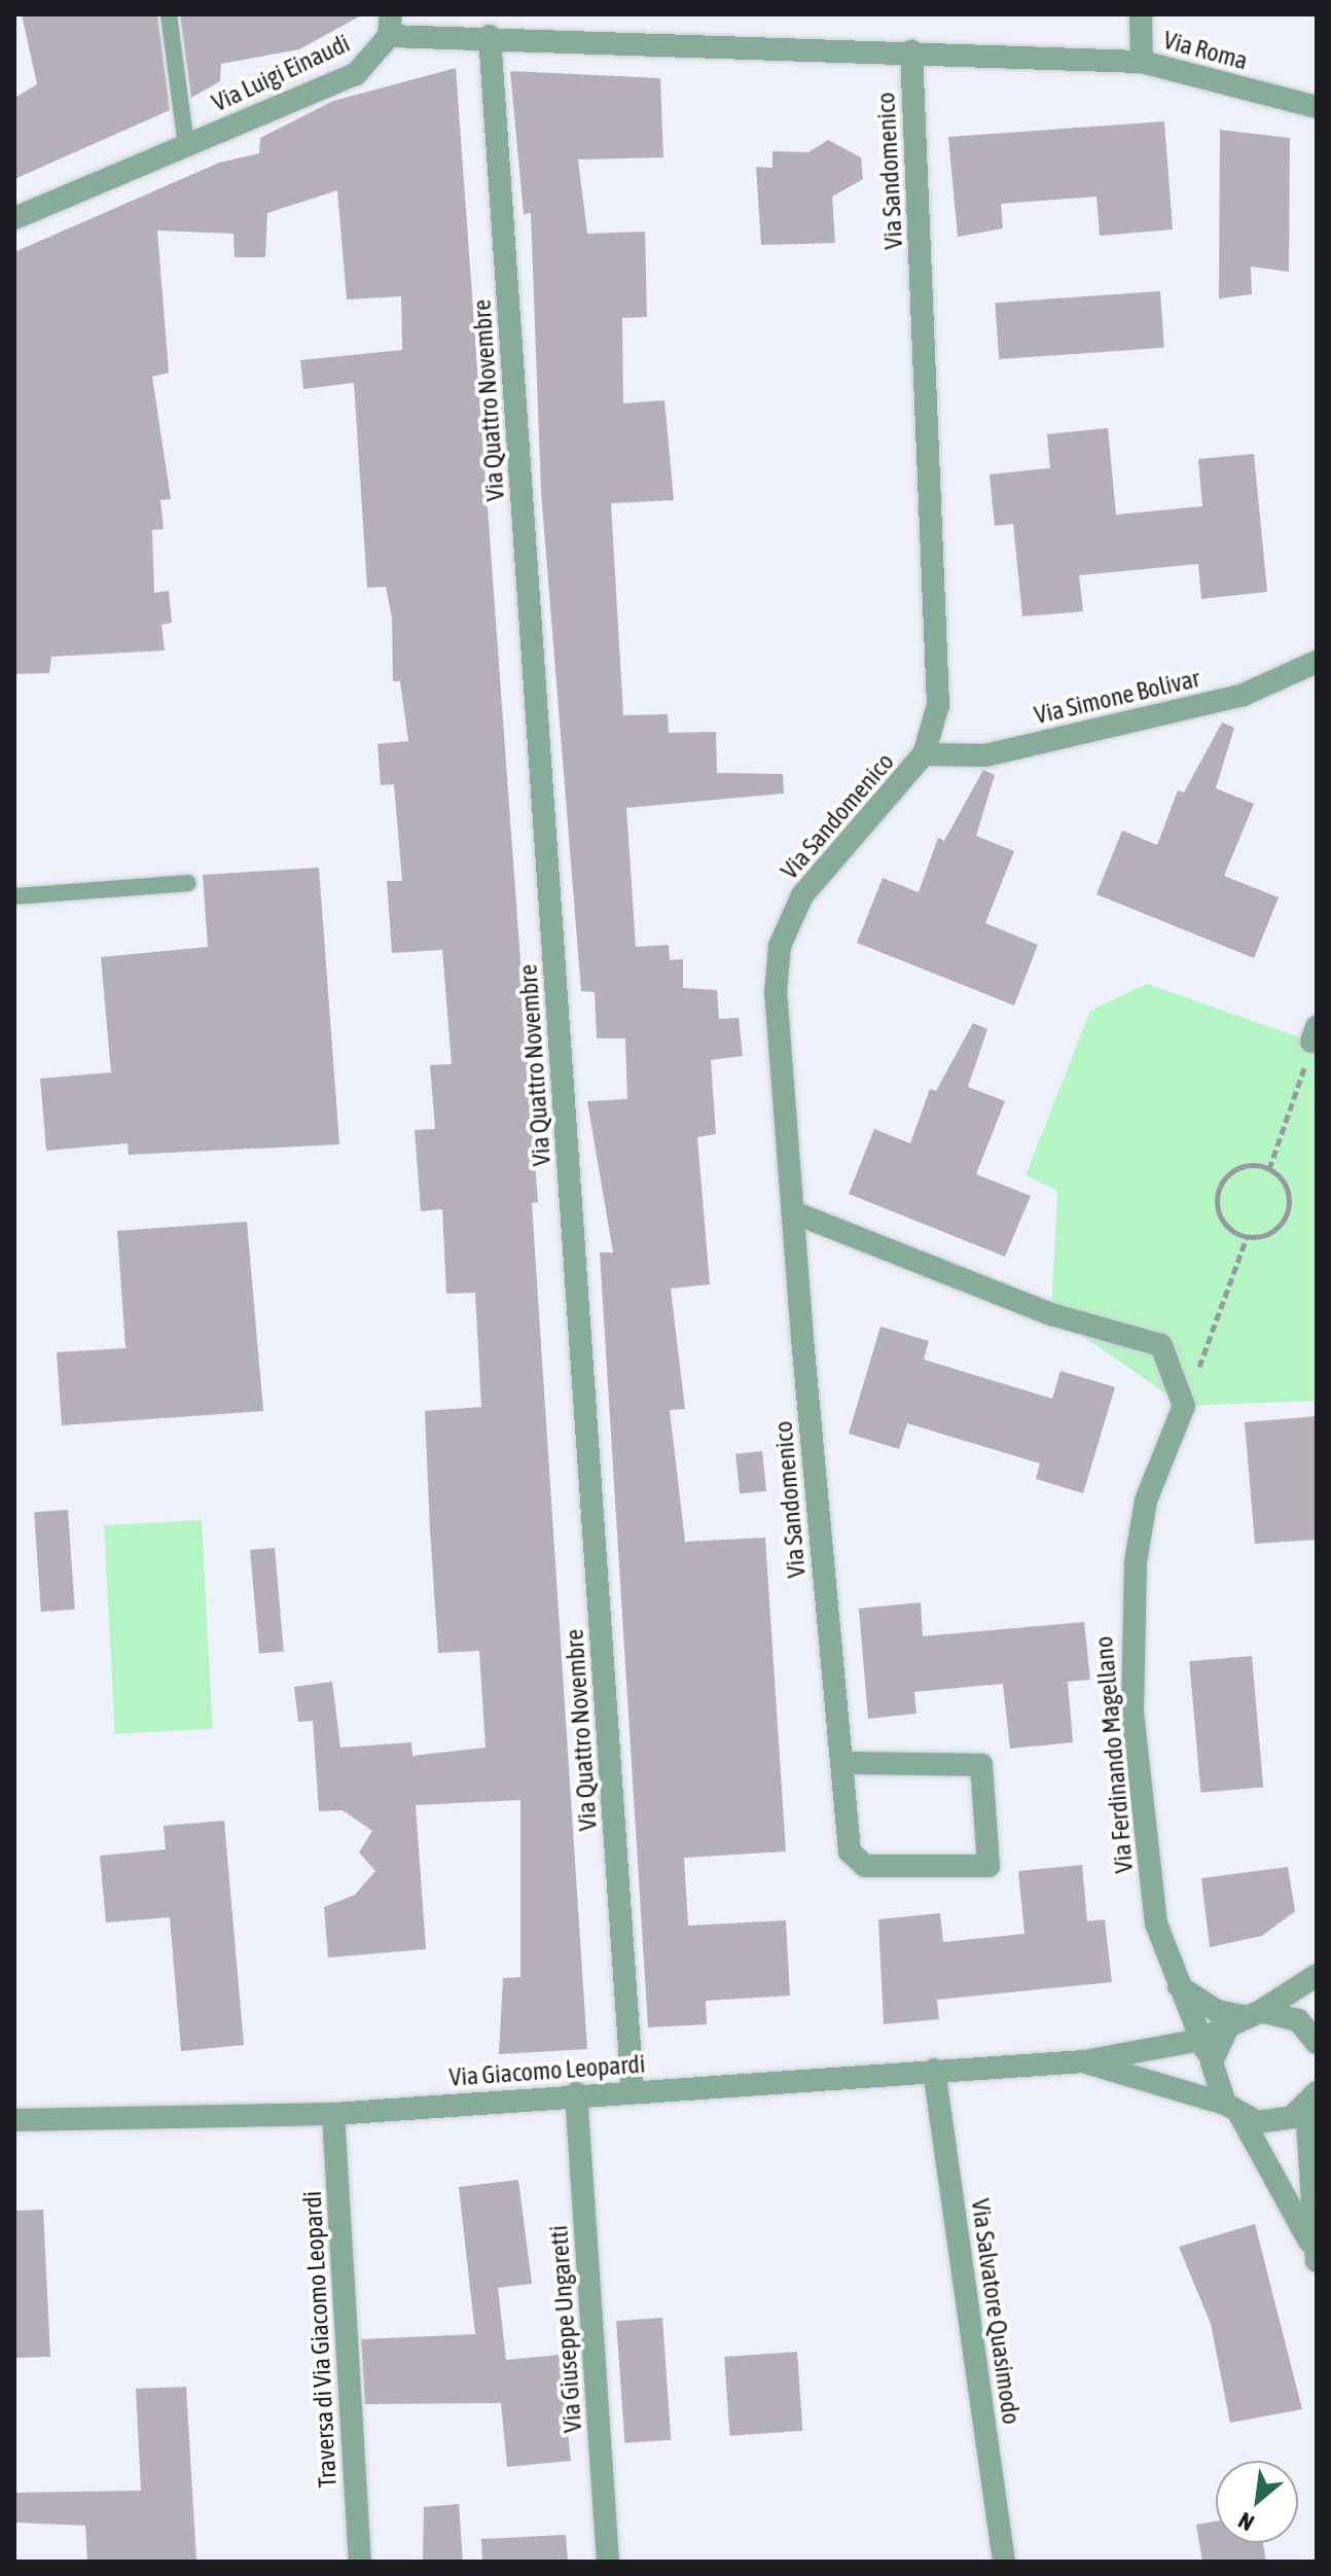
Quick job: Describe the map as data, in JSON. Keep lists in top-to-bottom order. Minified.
{"streets":{"street":["Via Roma","Via Luigi Einaudi","Via Sandomenico","Via Quattro Novembre","Via Simone Bolivar","Via Ferdinando Magellano","Via Giacomo Leopardi","Via Salvatore Quasimodo","Via Giuseppe Ungaretti","Traversa di Via Giacomo Leopardi"]},"crossings":[["Via Roma","Via Luigi Einaudi"],["Via Roma","Via Sandomenico"],["Via Roma","Via Quattro Novembre"],["Via Sandomenico","Via Simone Bolivar"],["Via Quattro Novembre","Via Giacomo Leopardi"],["Via Ferdinando Magellano","Via Giacomo Leopardi"],["Via Giacomo Leopardi","Via Salvatore Quasimodo"],["Via Giacomo Leopardi","Via Giuseppe Ungaretti"],["Via Giacomo Leopardi","Traversa di Via Giacomo Leopardi"]],"north":"bottom left"}
